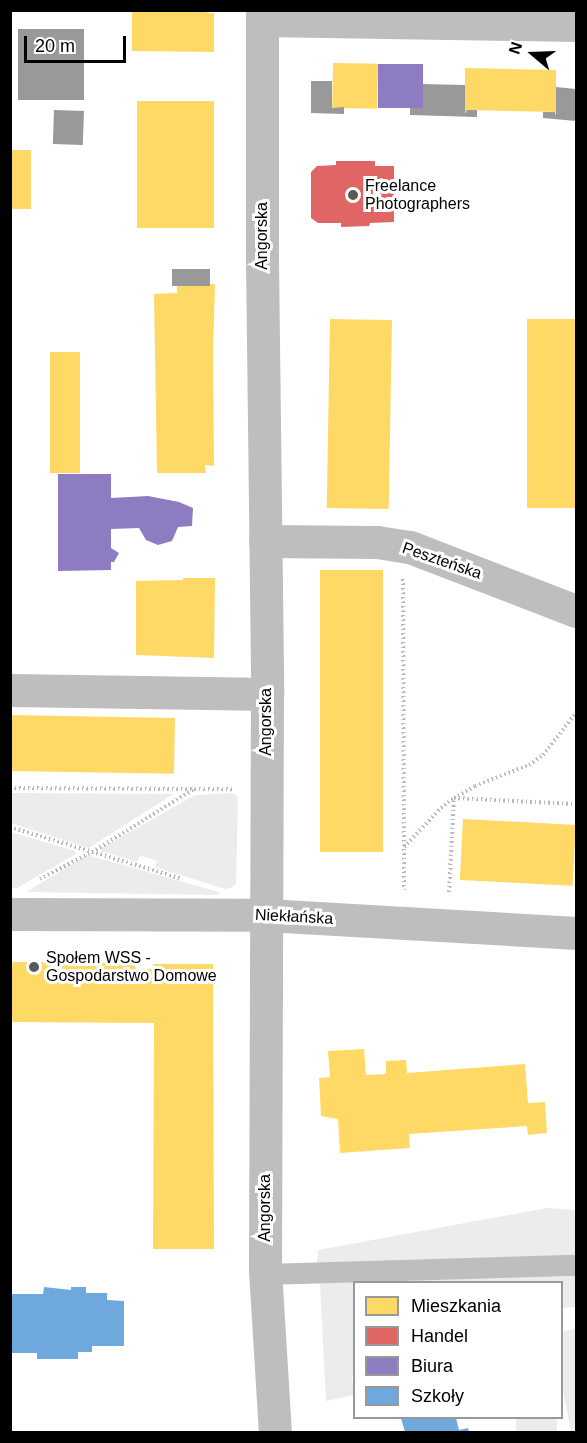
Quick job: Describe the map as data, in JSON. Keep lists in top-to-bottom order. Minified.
{"streets":{"street":["Angorska","Peszteńska","Niekłańska"]},"crossings":[["Angorska","Peszteńska"],["Angorska","Niekłańska"]],"places":["Freelance Photographers","Społem WSS - Gospodarstwo Domowe"],"legend":["Mieszkania","Handel","Biura","Szkoły"],"scale_bar":"20 m","north":"left"}
